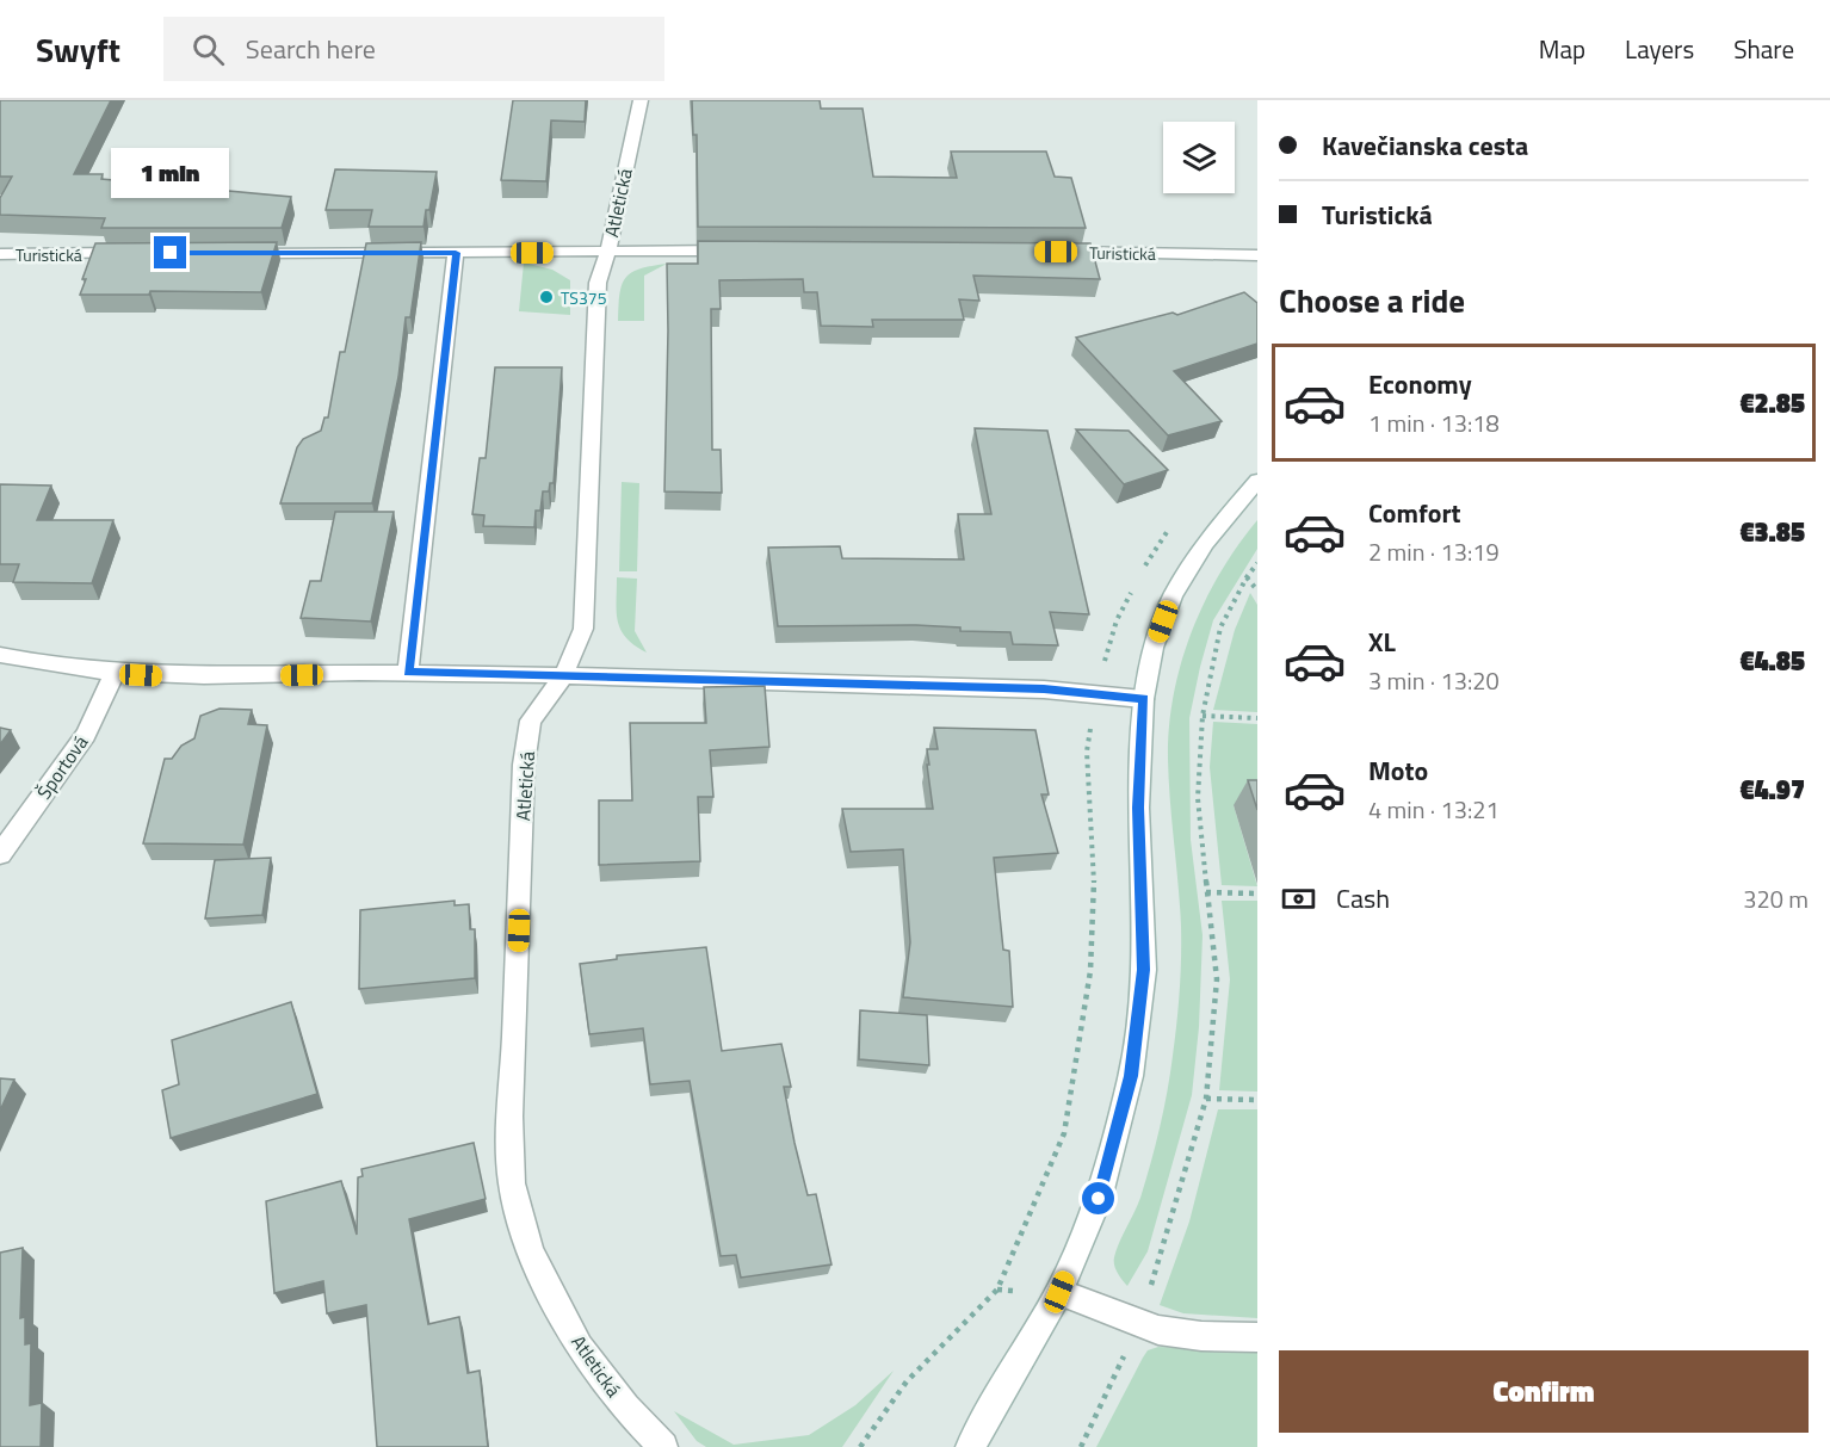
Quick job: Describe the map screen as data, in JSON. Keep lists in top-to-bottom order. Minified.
{"streets":{"street":["Atletická","Turistická","Športová"]},"places":["TS375"],"page":{"header":"Swyft","search":"Search here","nav":["Map","Layers","Share"],"banner":["Kavečianska cesta","Turistická"],"bubble":"1 min","heading":"Choose a ride","list":[{"name":"Economy","note":"1 min · 13:18","value":"€2.85"},{"name":"Comfort","note":"2 min · 13:19","value":"€3.85"},{"name":"XL","note":"3 min · 13:20","value":"€4.85"},{"name":"Moto","note":"4 min · 13:21","value":"€4.97"}],"pay":["Cash","320 m"],"buttons":"Confirm"}}
